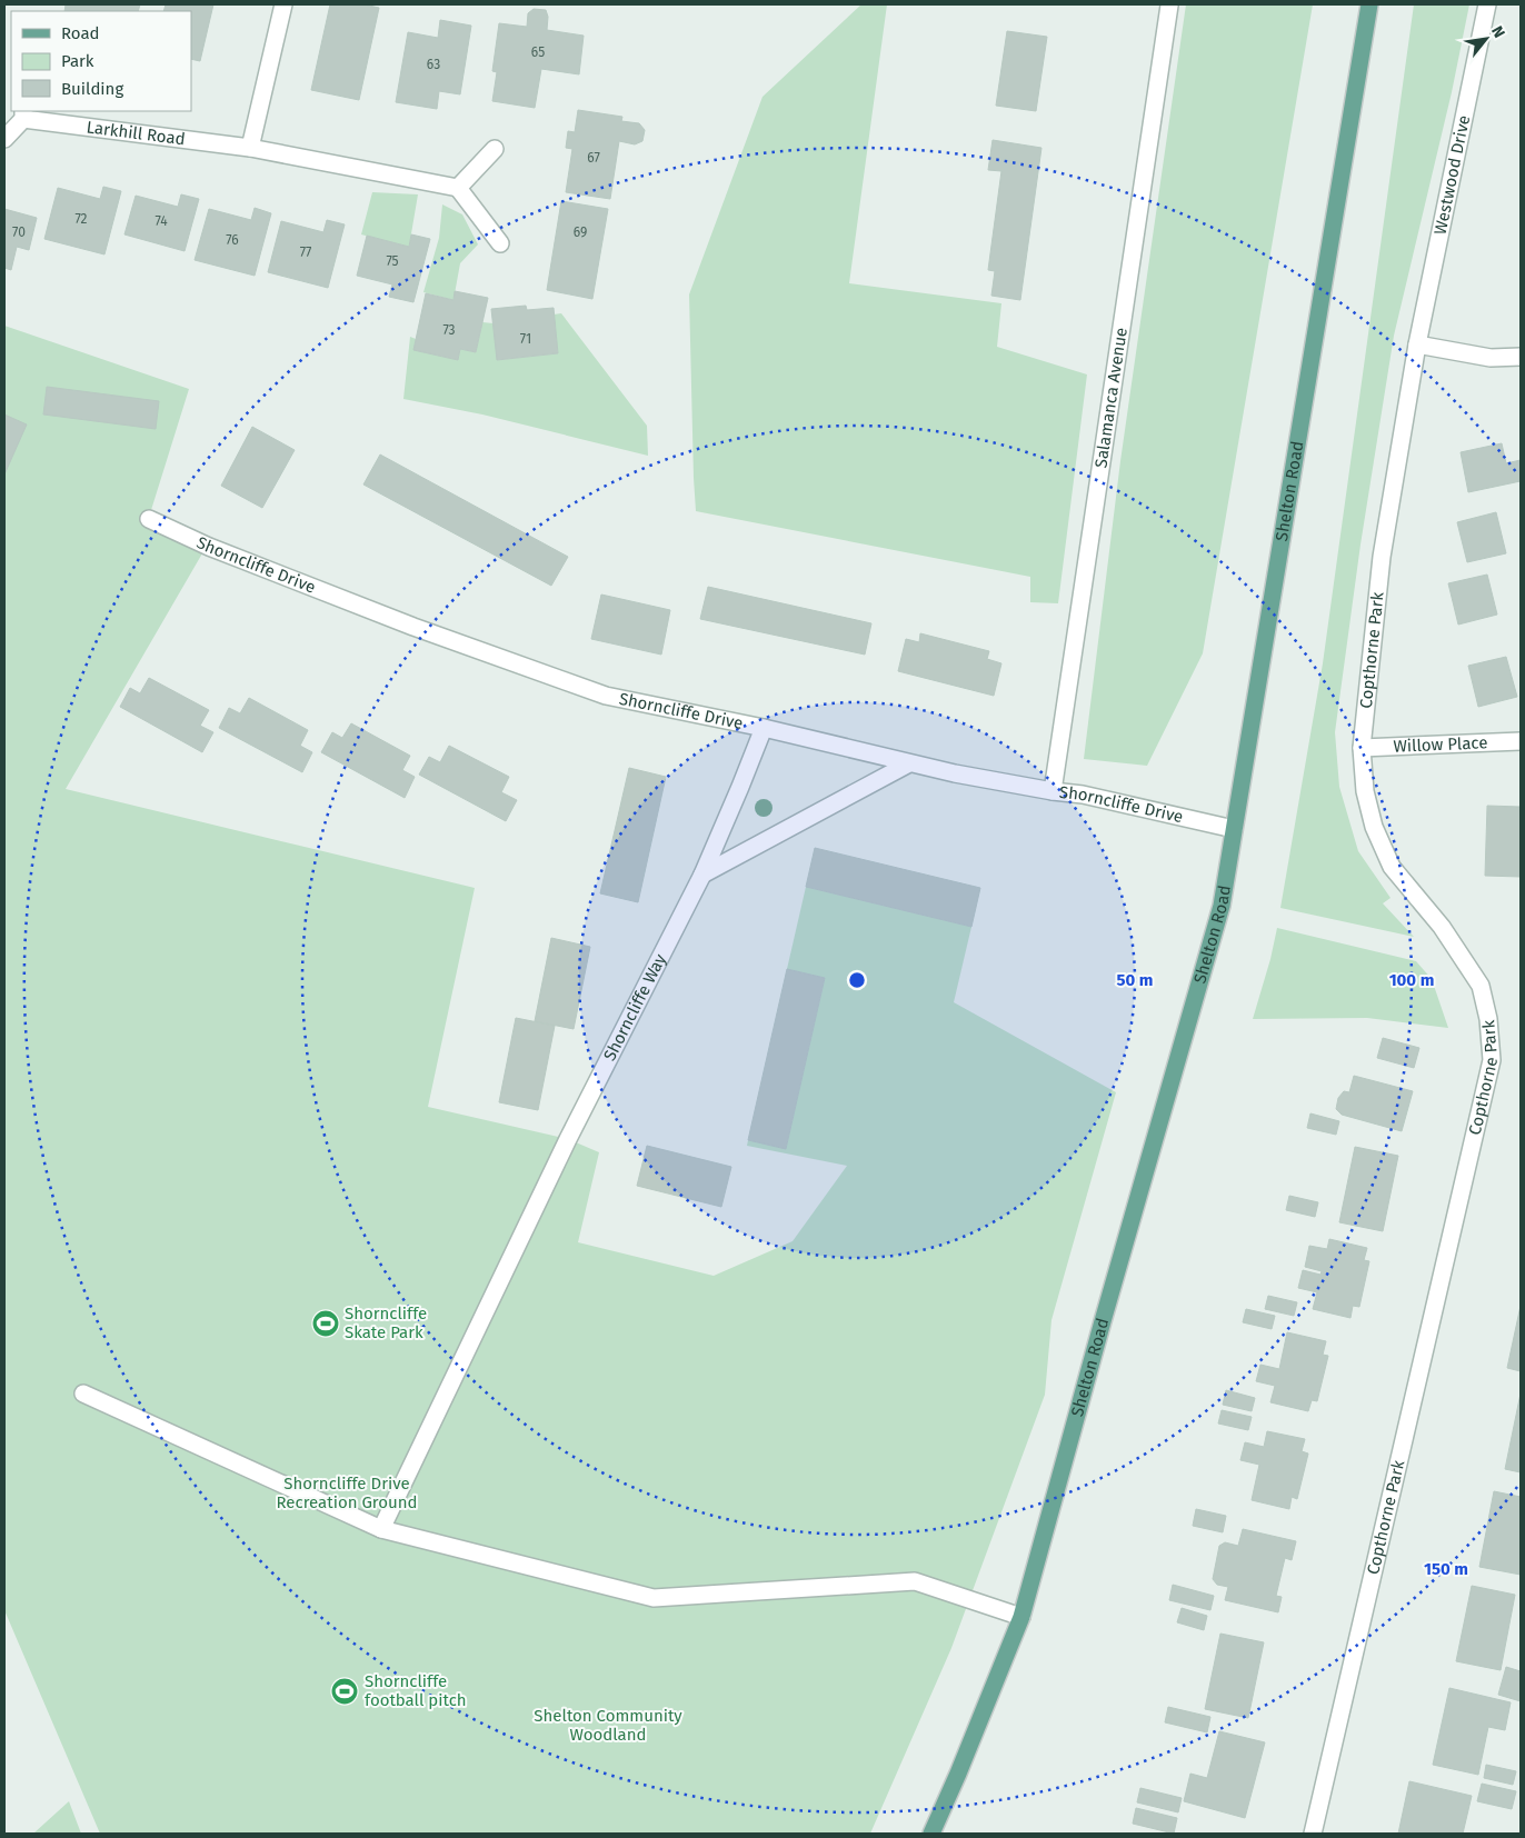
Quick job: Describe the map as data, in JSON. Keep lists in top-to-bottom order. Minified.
{"streets":{"main road":["Shelton Road"],"street":["Larkhill Road","Westwood Drive","Salamanca Avenue","Shorncliffe Drive","Copthorne Park","Willow Place","Shorncliffe Way"]},"crossings":[["Westwood Drive","Copthorne Park"],["Salamanca Avenue","Shorncliffe Drive"],["Shelton Road","Shorncliffe Drive"],["Shorncliffe Drive","Shorncliffe Way"],["Copthorne Park","Willow Place"]],"parks":["Shorncliffe Drive Recreation Ground","Shelton Community Woodland"],"places":{"sports":["Shorncliffe Skate Park","Shorncliffe football pitch"]},"house_numbers":["65","63","67","72","74","70","69","76","77","75","73","71"],"legend":["Road","Park","Building"],"north":"top right","rings":["50 m","100 m","150 m"]}
